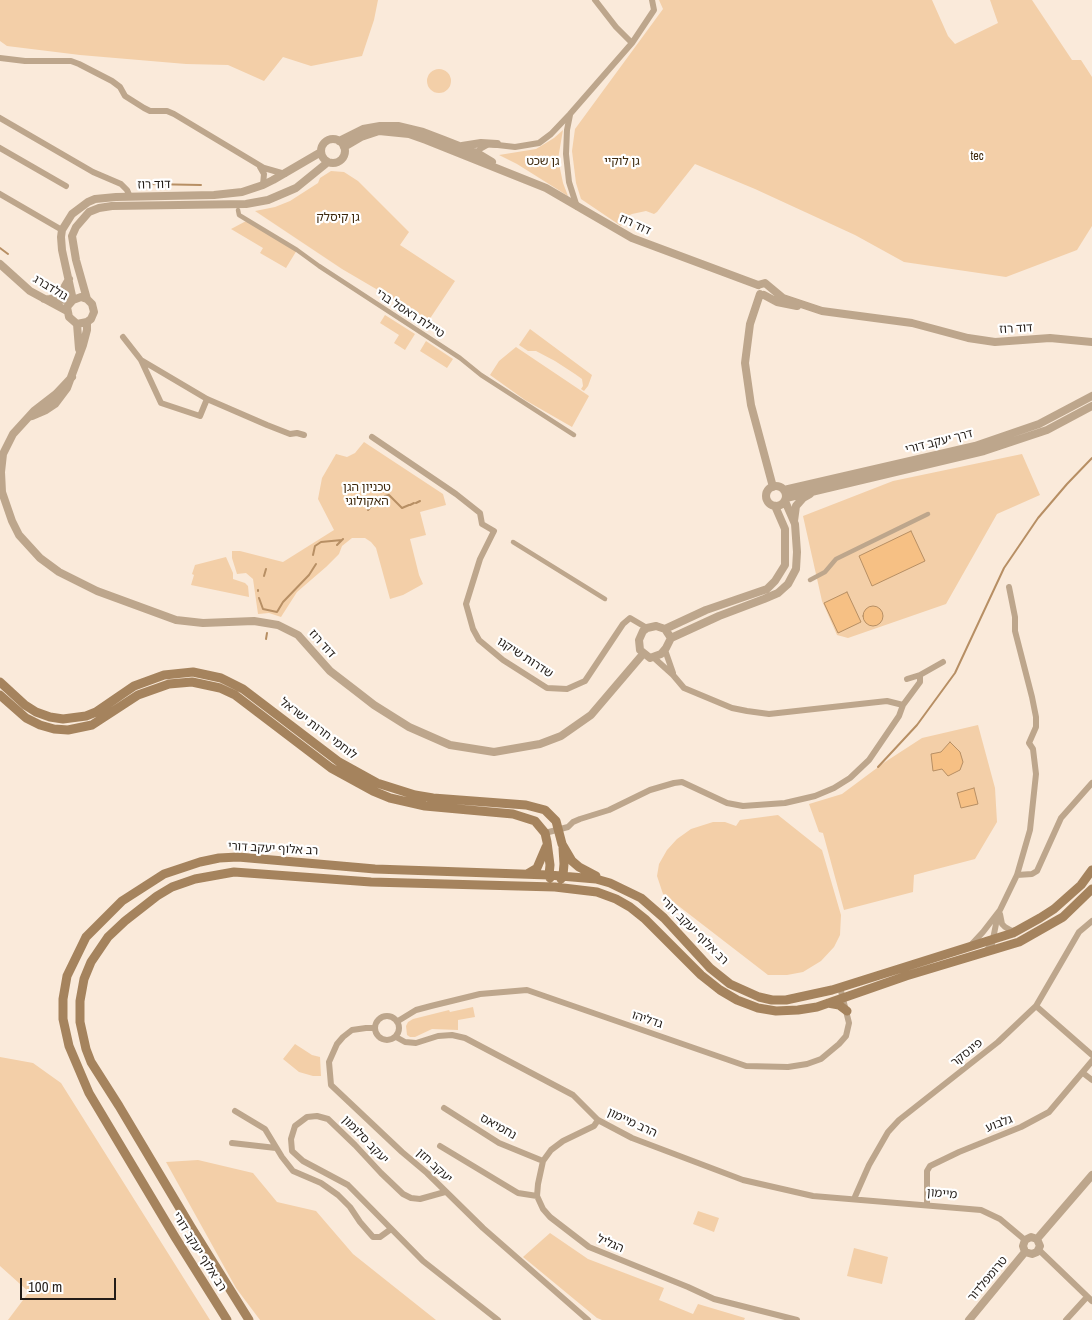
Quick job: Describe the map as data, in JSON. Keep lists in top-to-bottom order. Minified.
{"streets":{"main road":["לוחמי חרות ישראל","רב אלוף יעקב דורי"],"street":["דוד רוז","גולדברג","טיילת ראסל ברי","דרך יעקב דורי","שדרות שיקגו","גדליהו","פינסקר","הרב מיימון","גלבוע","נחמיאס","יעקב סלומון","יעקב חזן","מיימון","הגליל","טרומפלדור"]},"crossings":[["דוד רוז","גולדברג"],["דוד רוז","שדרות שיקגו"],["לוחמי חרות ישראל","רב אלוף יעקב דורי"],["גדליהו","הרב מיימון"],["גדליהו","יעקב חזן"],["פינסקר","הרב מיימון"],["פינסקר","מיימון"],["הרב מיימון","יעקב חזן"],["הרב מיימון","מיימון"],["גלבוע","מיימון"],["יעקב סלומון","יעקב חזן"],["מיימון","טרומפלדור"]],"parks":["tec","גן שכט","גן לוקיי","גן קיסלק","טכניון הגן האקולוגי"],"scale_bar":"100 m"}
